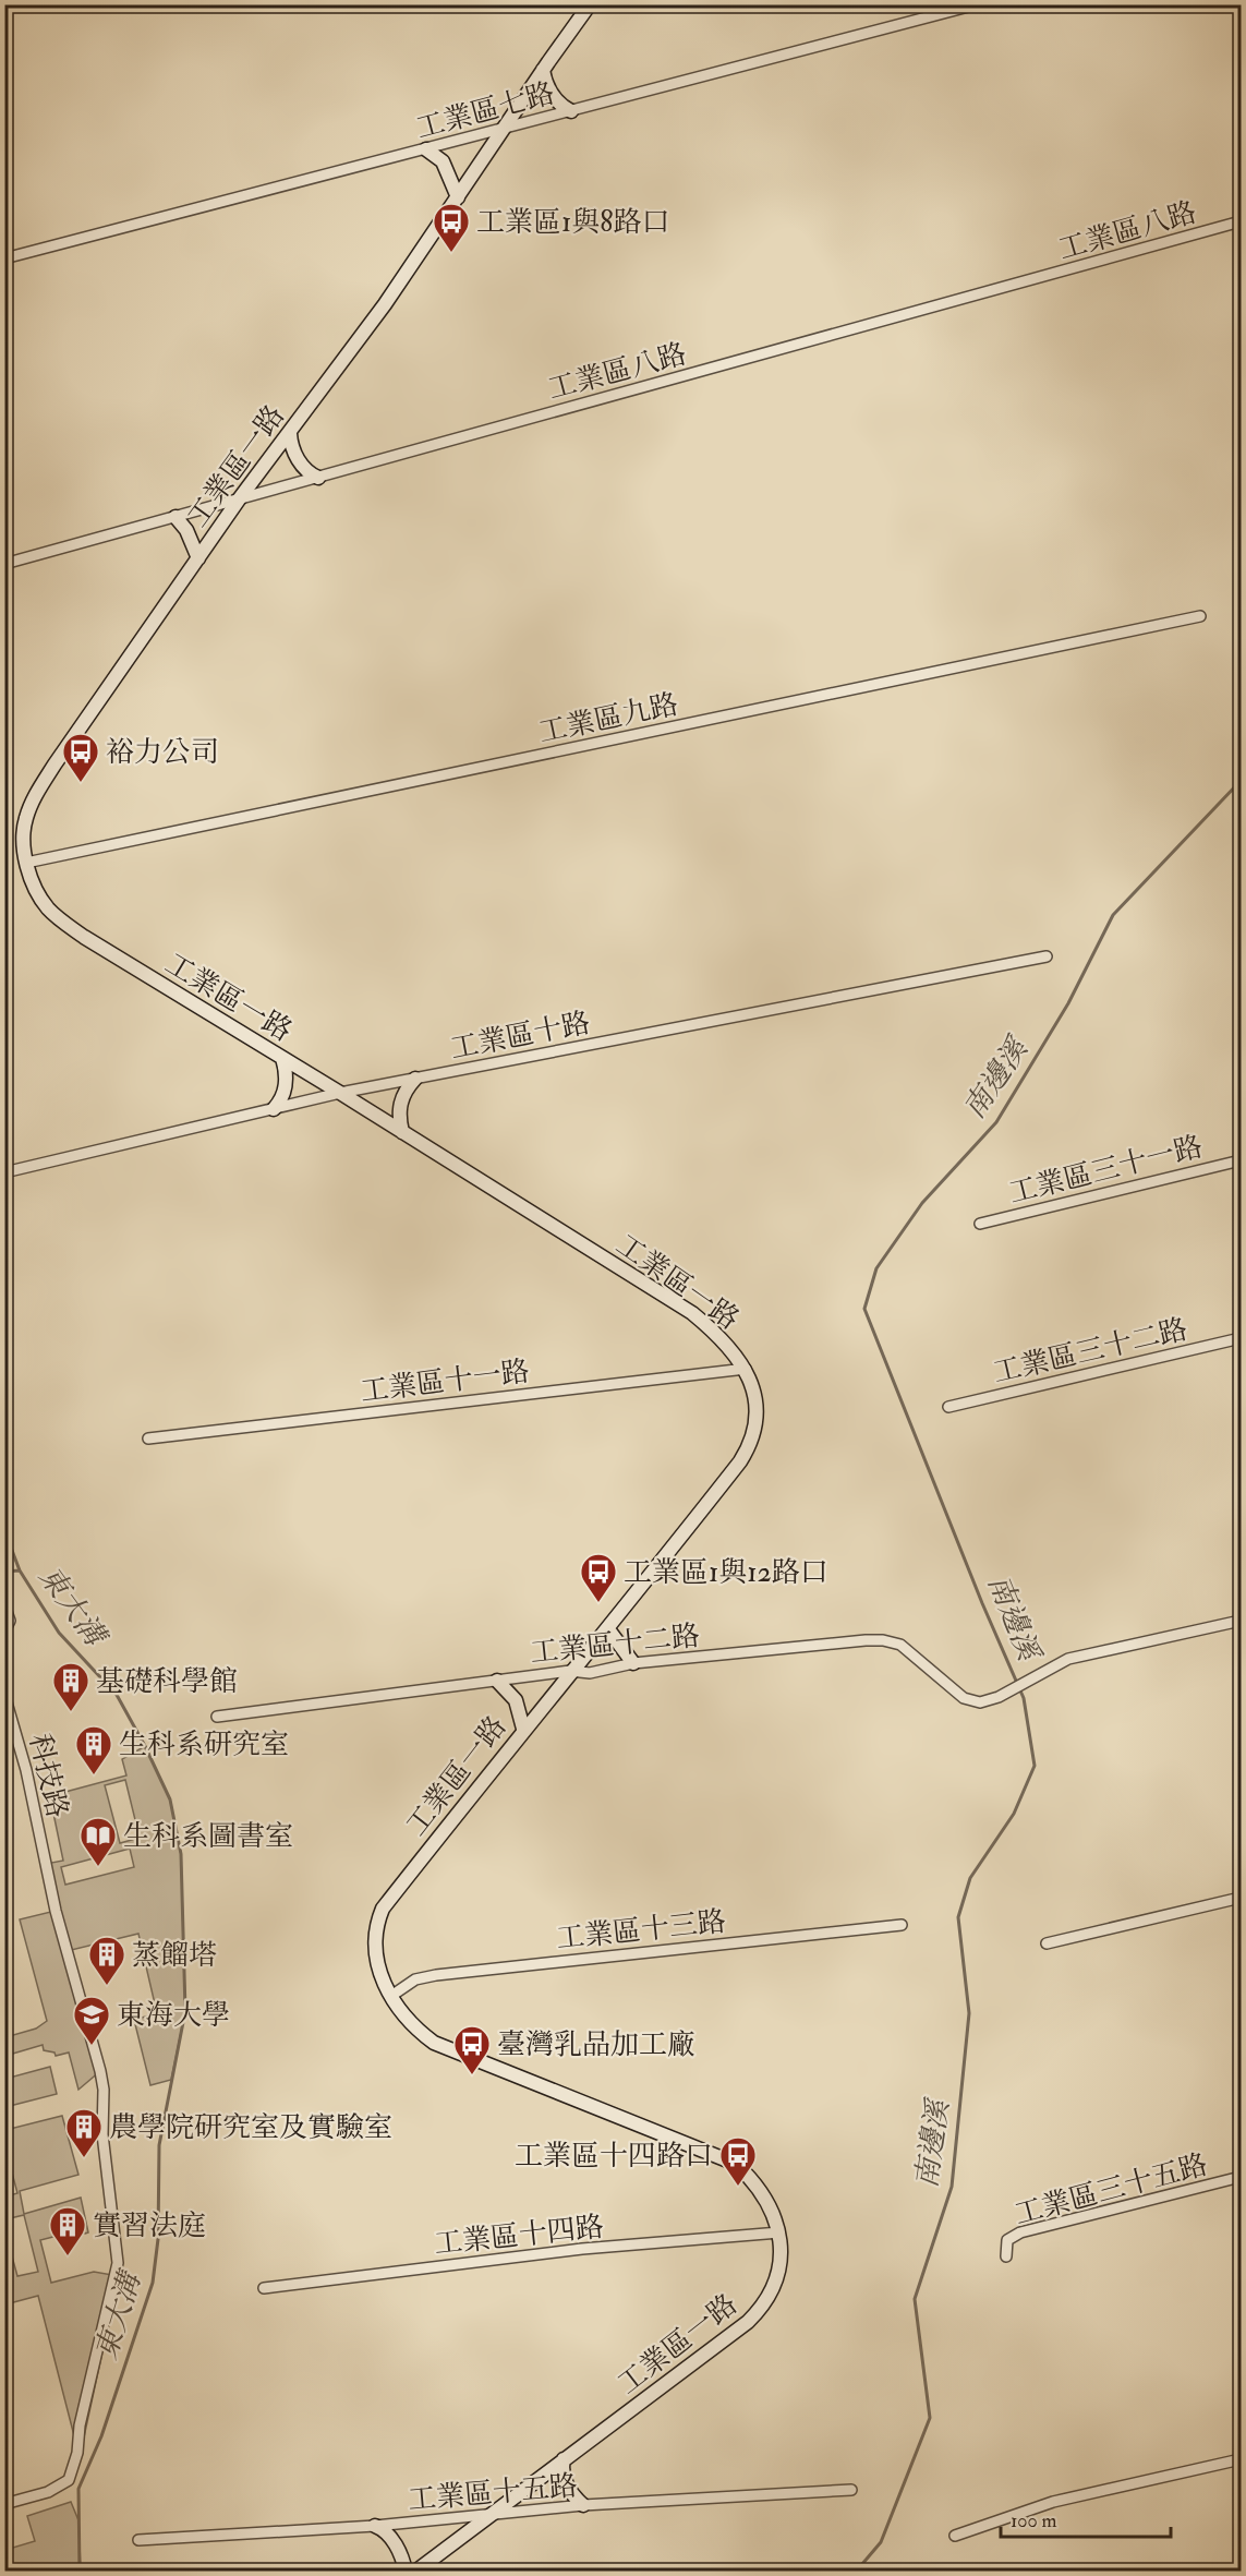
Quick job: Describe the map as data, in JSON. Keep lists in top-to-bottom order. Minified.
{"streets":{"street":["工業區七路","工業區八路","工業區一路","工業區九路","工業區十路","工業區三十一路","工業區三十二路","工業區十一路","工業區十二路","科技路","工業區十三路","工業區三十五路","工業區十四路","工業區十五路"]},"crossings":[["工業區七路","工業區一路"],["工業區八路","工業區一路"],["工業區一路","工業區九路"],["工業區一路","工業區十路"],["工業區一路","工業區十一路"],["工業區一路","工業區十二路"],["工業區一路","工業區十三路"],["工業區一路","工業區十四路"],["工業區一路","工業區十五路"]],"water":["南邊溪","東大溝"],"places":{"bus stop":["工業區1與8路口","裕力公司","工業區1與12路口","臺灣乳品加工廠","工業區十四路口"],"building":["基礎科學館","生科系研究室","蒸餾塔","農學院研究室及實驗室","實習法庭"],"library":["生科系圖書室"],"school or university":["東海大學"]},"scale_bar":"100 m"}
